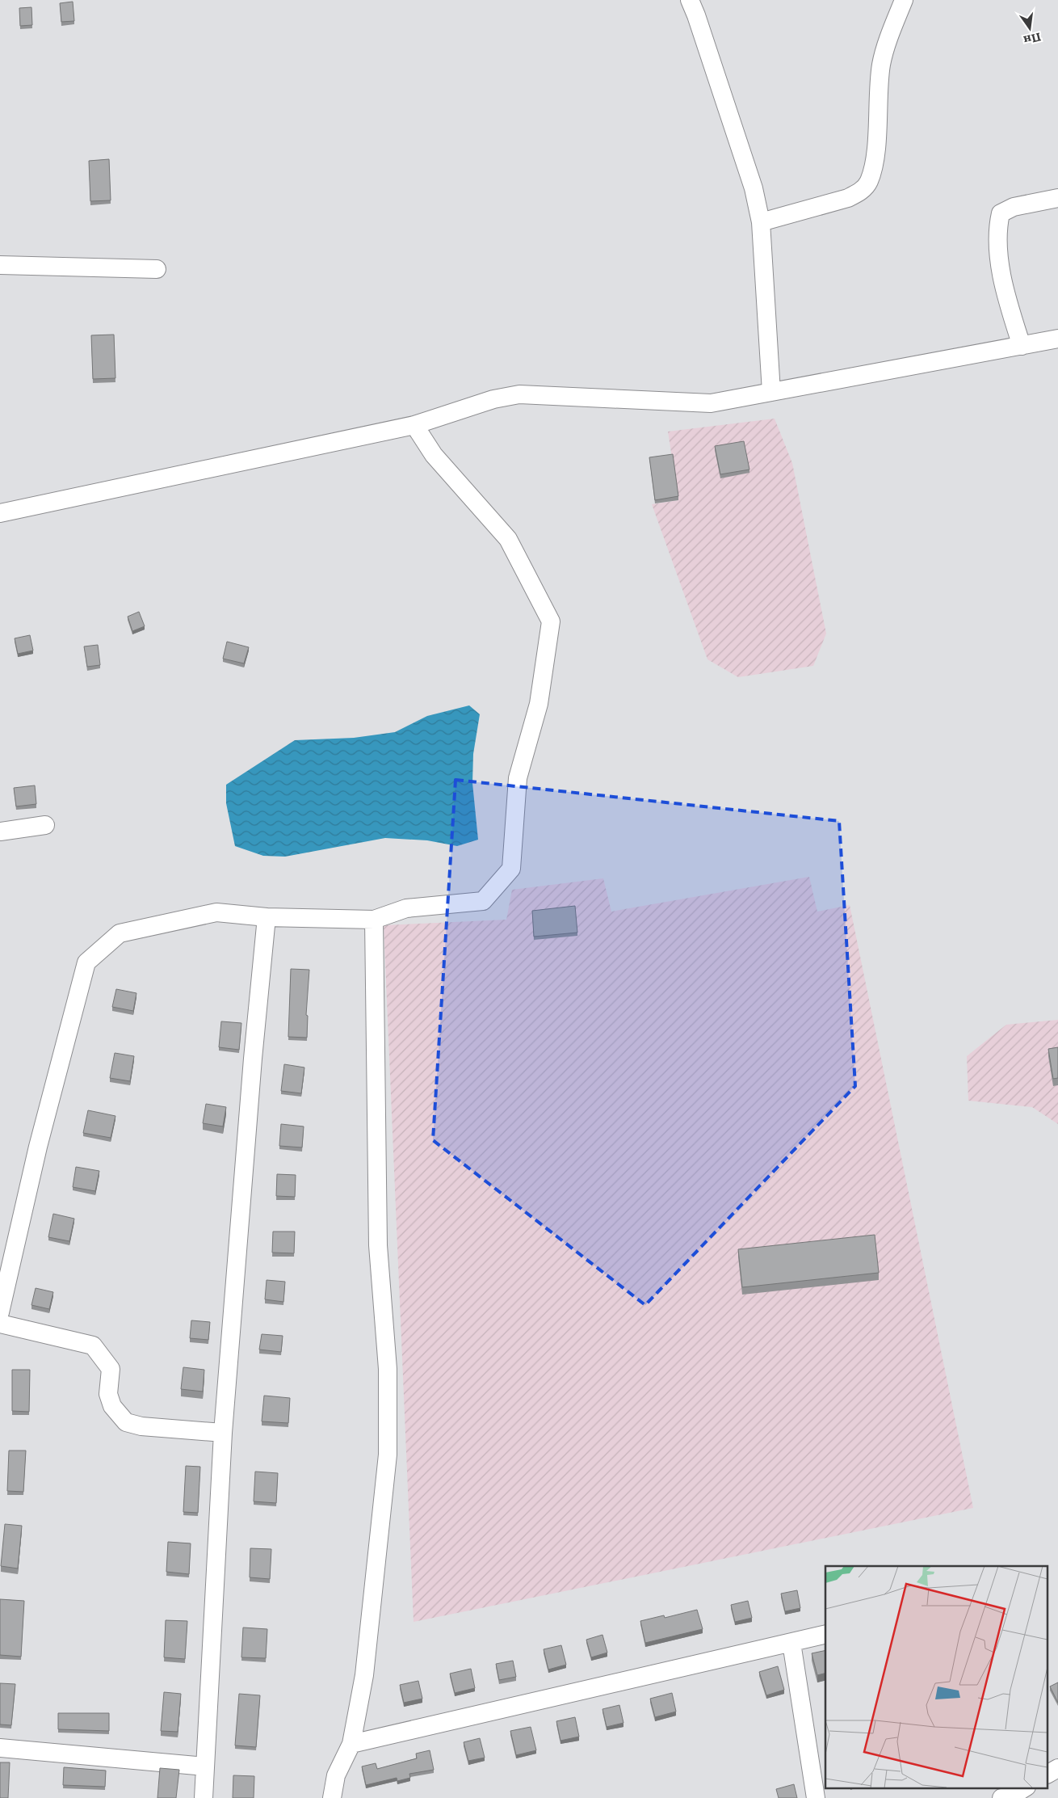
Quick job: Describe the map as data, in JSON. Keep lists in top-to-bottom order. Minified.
{"north":"bottom"}
